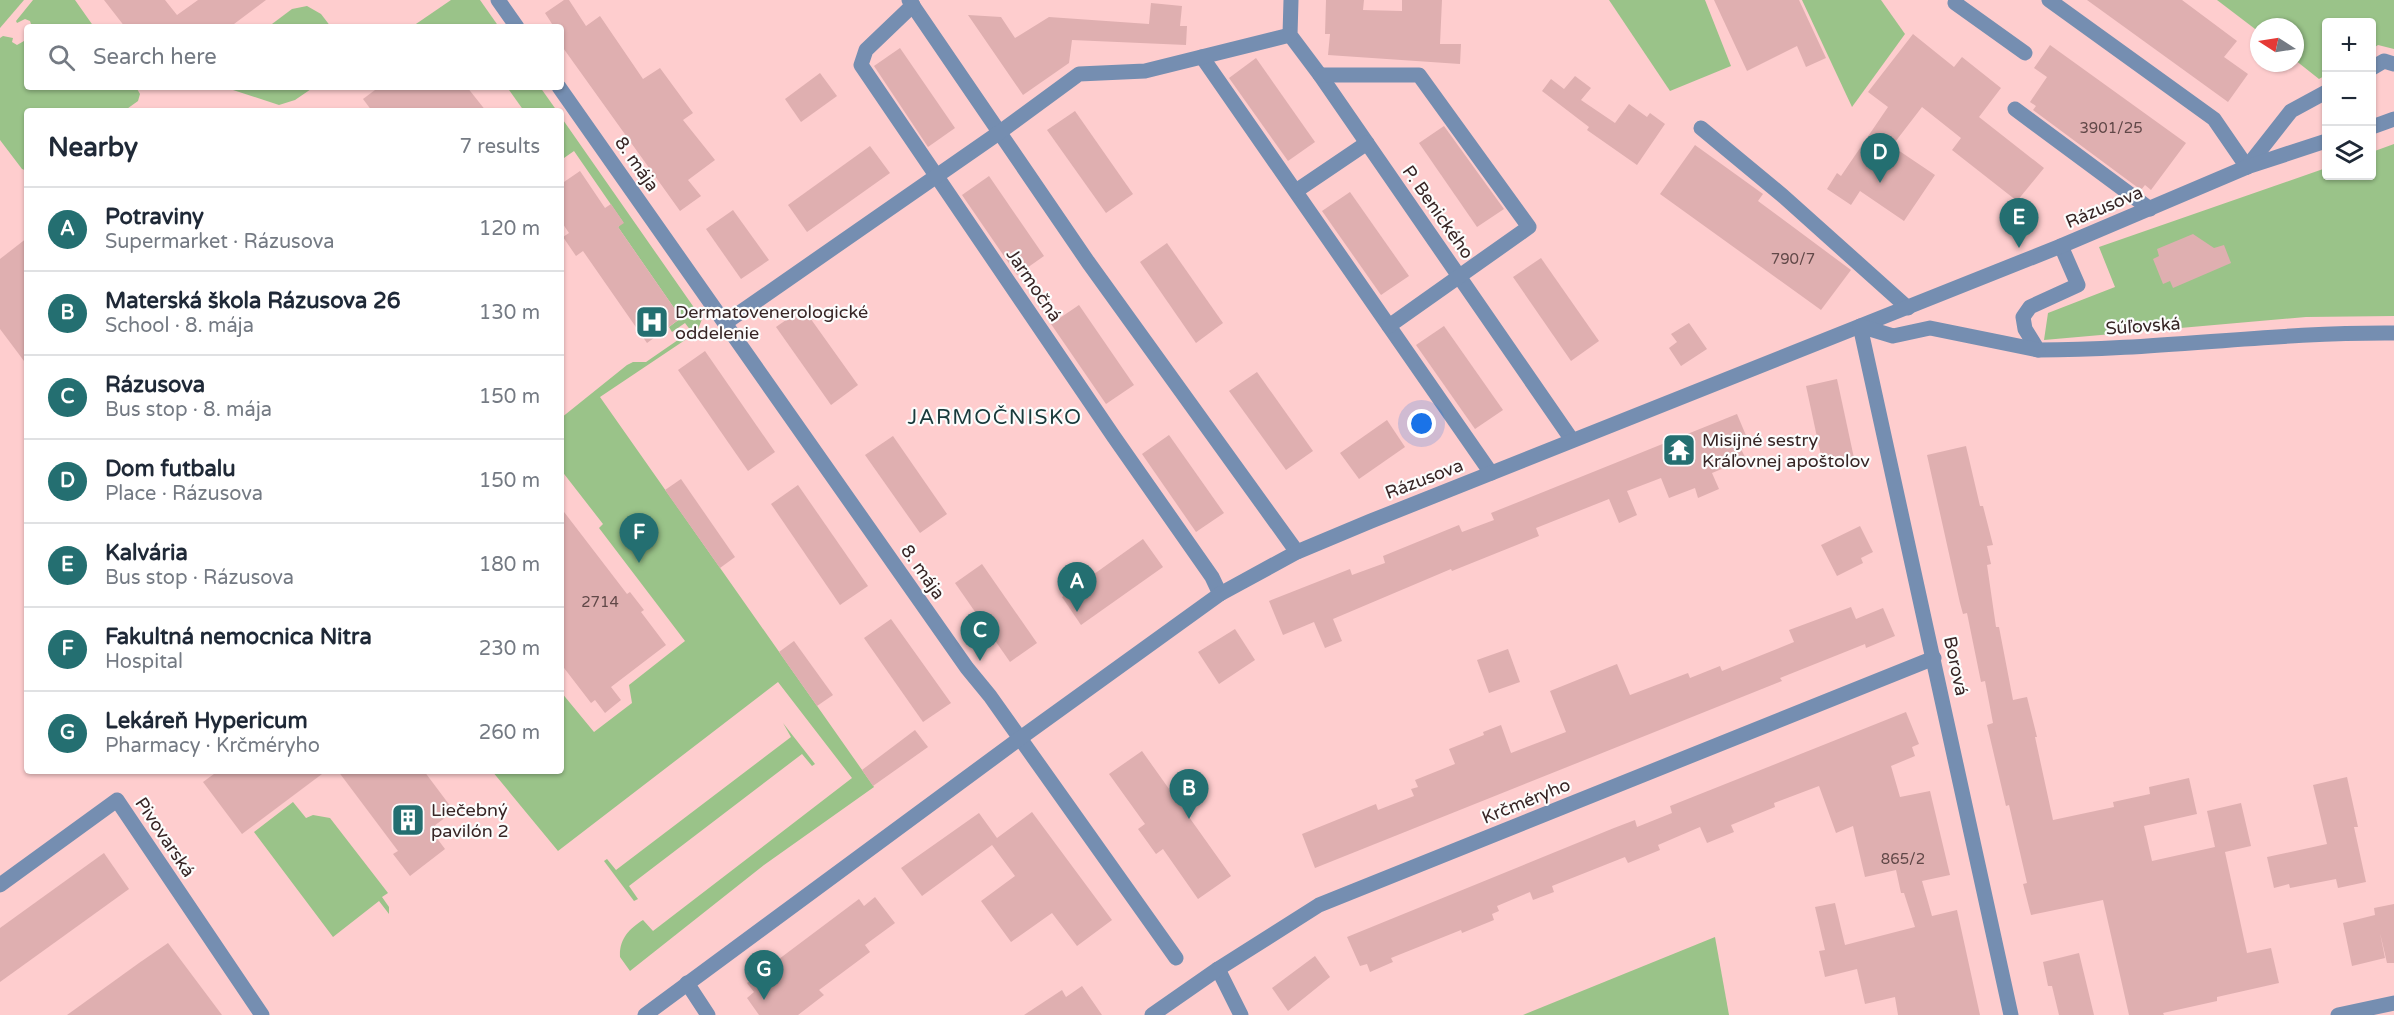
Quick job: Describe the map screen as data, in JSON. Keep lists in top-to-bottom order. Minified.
{"streets":{"street":["8. mája","Rázusova","P. Benického","Jarmočná","Súľovská","Borová","Krčméryho","Pivovarská"]},"crossings":[["8. mája","Rázusova"],["Rázusova","P. Benického"],["Rázusova","Jarmočná"],["Rázusova","Súľovská"],["Rázusova","Borová"],["Súľovská","Borová"],["Borová","Krčméryho"]],"districts":["JARMOČNISKO"],"places":{"hospital":["Dermatovenerologické oddelenie"],"temple":["Misijné sestry Kráľovnej apoštolov"],"building":["Liečebný pavilón 2"]},"house_numbers":["3901/25","790/7","2714","865/2"],"north":"left","page":{"map_buttons":["+","−"],"search":"Search here","heading":["Nearby","7 results"],"pins":["D","E","F","A","C","B","G"],"list":[{"mark":"A","name":"Potraviny","note":"Supermarket · Rázusova","value":"120 m"},{"mark":"B","name":"Materská škola Rázusova 26","note":"School · 8. mája","value":"130 m"},{"mark":"C","name":"Rázusova","note":"Bus stop · 8. mája","value":"150 m"},{"mark":"D","name":"Dom futbalu","note":"Place · Rázusova","value":"150 m"},{"mark":"E","name":"Kalvária","note":"Bus stop · Rázusova","value":"180 m"},{"mark":"F","name":"Fakultná nemocnica Nitra","note":"Hospital","value":"230 m"},{"mark":"G","name":"Lekáreň Hypericum","note":"Pharmacy · Krčméryho","value":"260 m"}]}}
